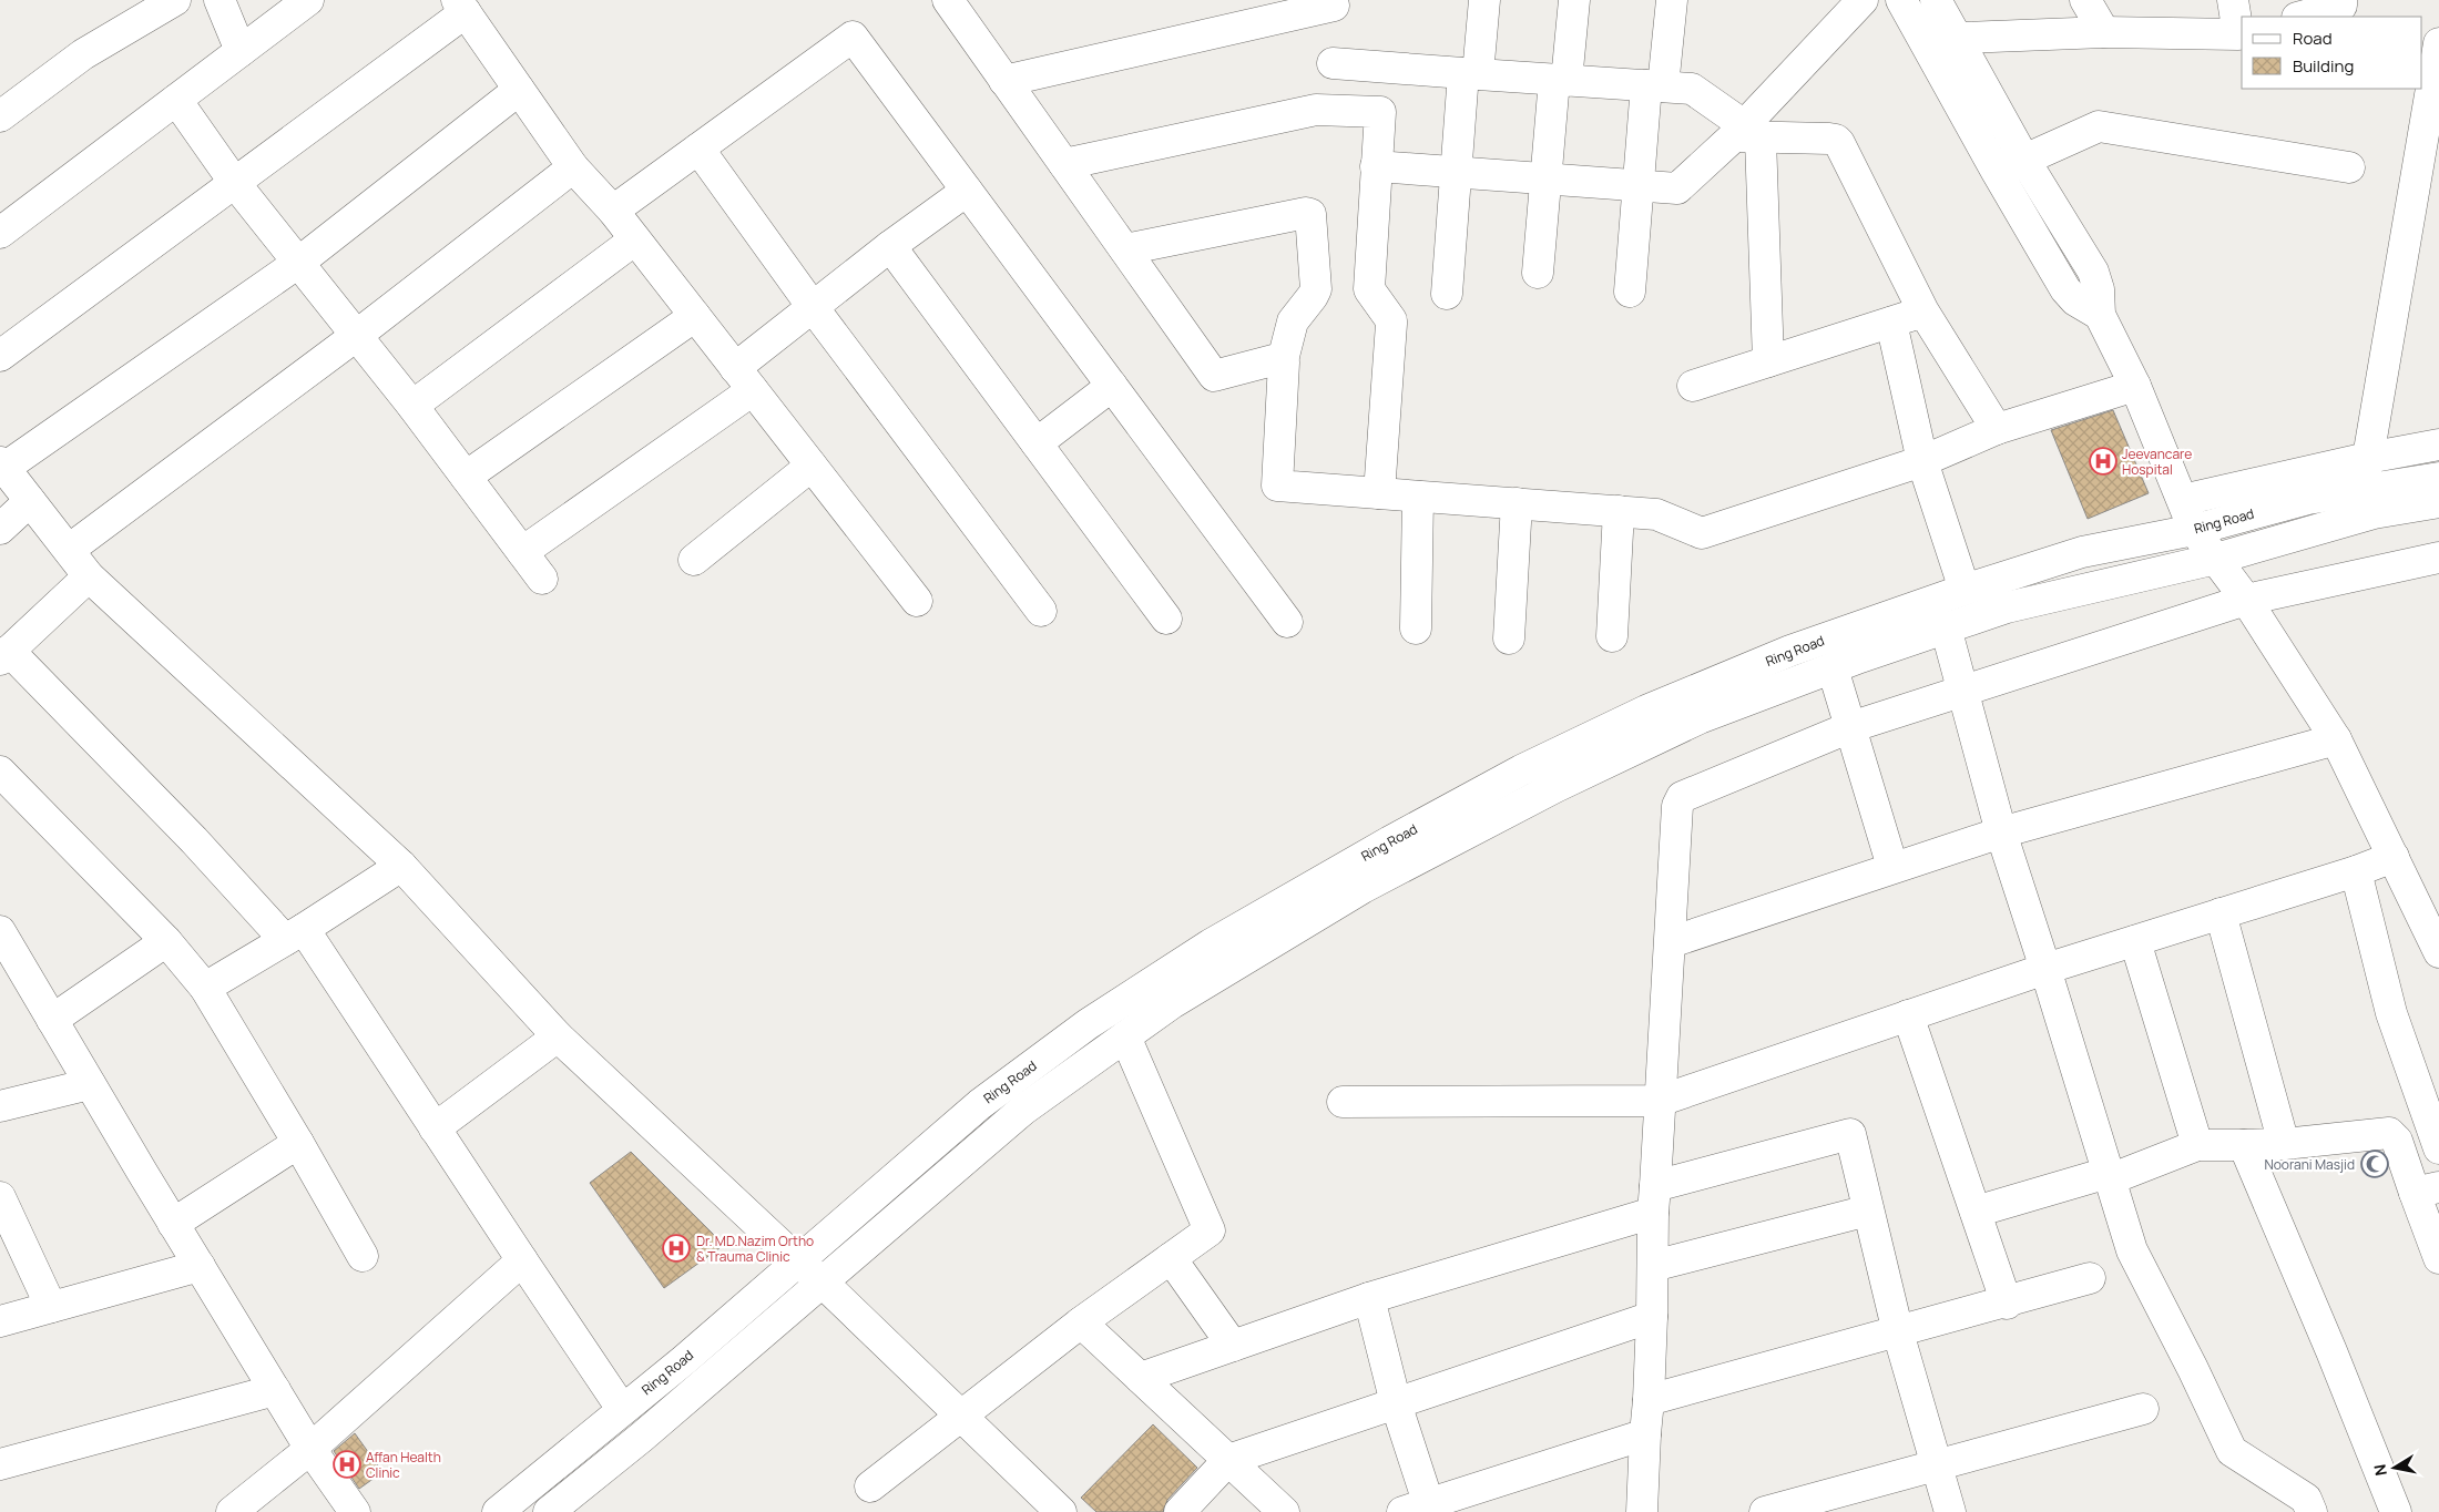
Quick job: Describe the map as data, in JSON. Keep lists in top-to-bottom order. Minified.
{"streets":{"main road":["Ring Road"]},"places":{"hospital":["Jeevancare Hospital","Dr. MD.Nazim Ortho & Trauma Clinic","Affan Health Clinic"],"mosque":["Noorani Masjid"]},"legend":["Road","Building"],"north":"left"}
